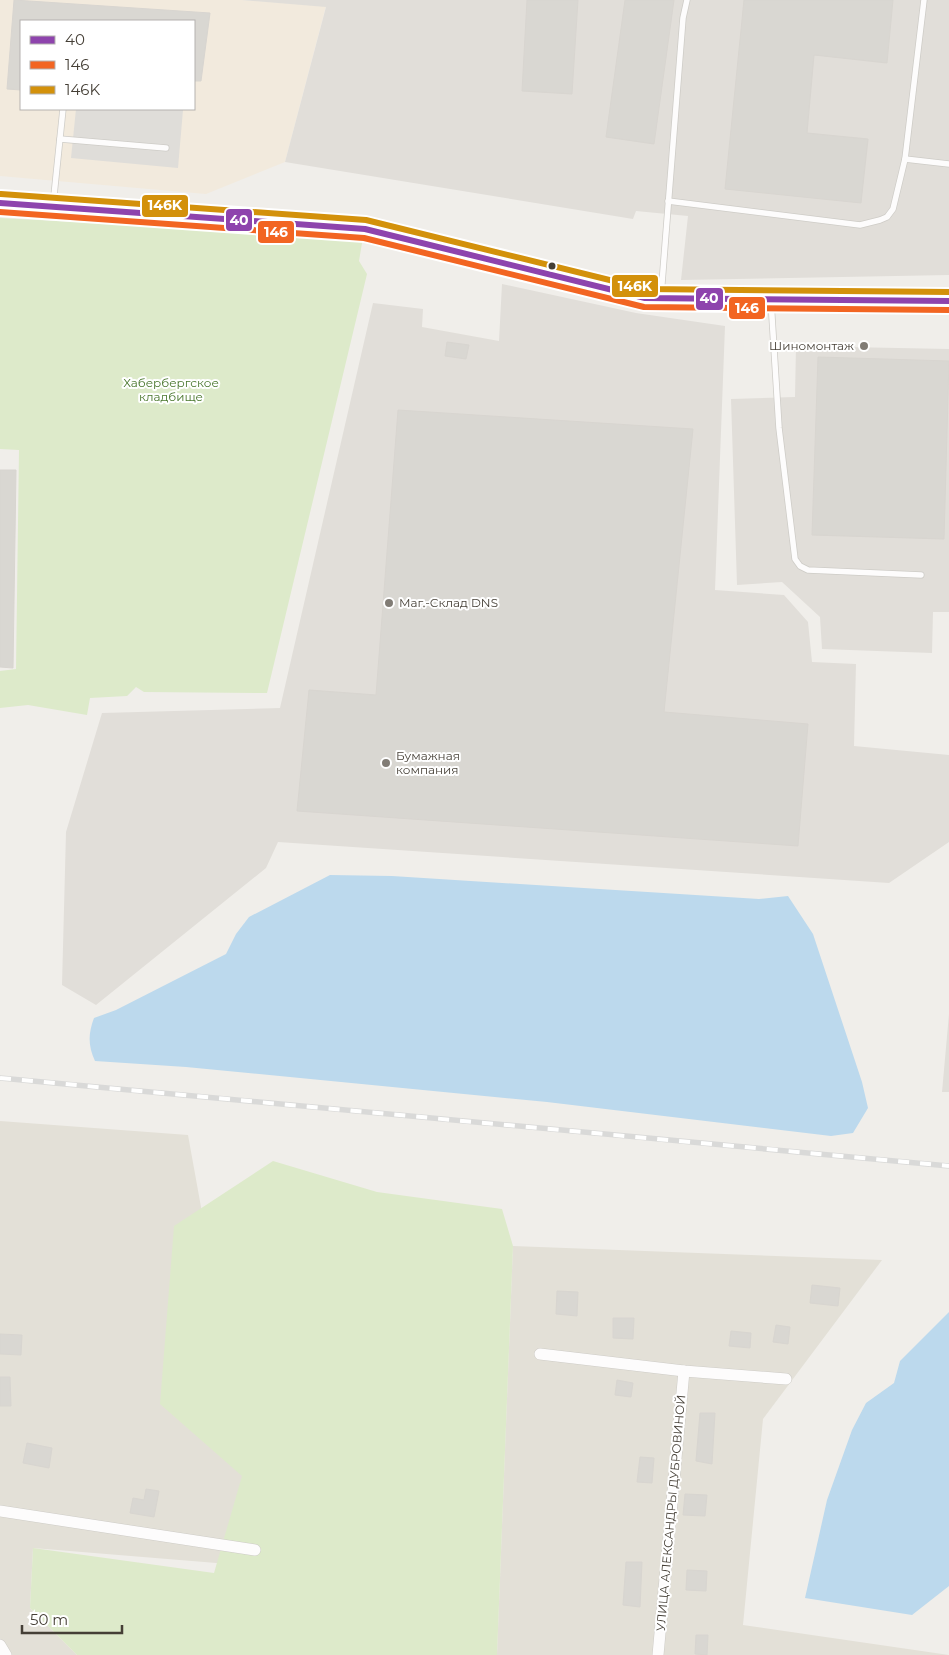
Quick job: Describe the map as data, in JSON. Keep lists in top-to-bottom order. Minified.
{"streets":{"street":["УЛИЦА АЛЕКСАНДРЫ ДУБРОВИНОЙ"]},"parks":["Хабербергское кладбище"],"places":["Шиномонтаж","Маг.-Склад DNS","Бумажная компания"],"lines":["transit line 146K","transit line 40","transit line 146"],"legend":["40","146","146K"],"scale_bar":"50 m"}
